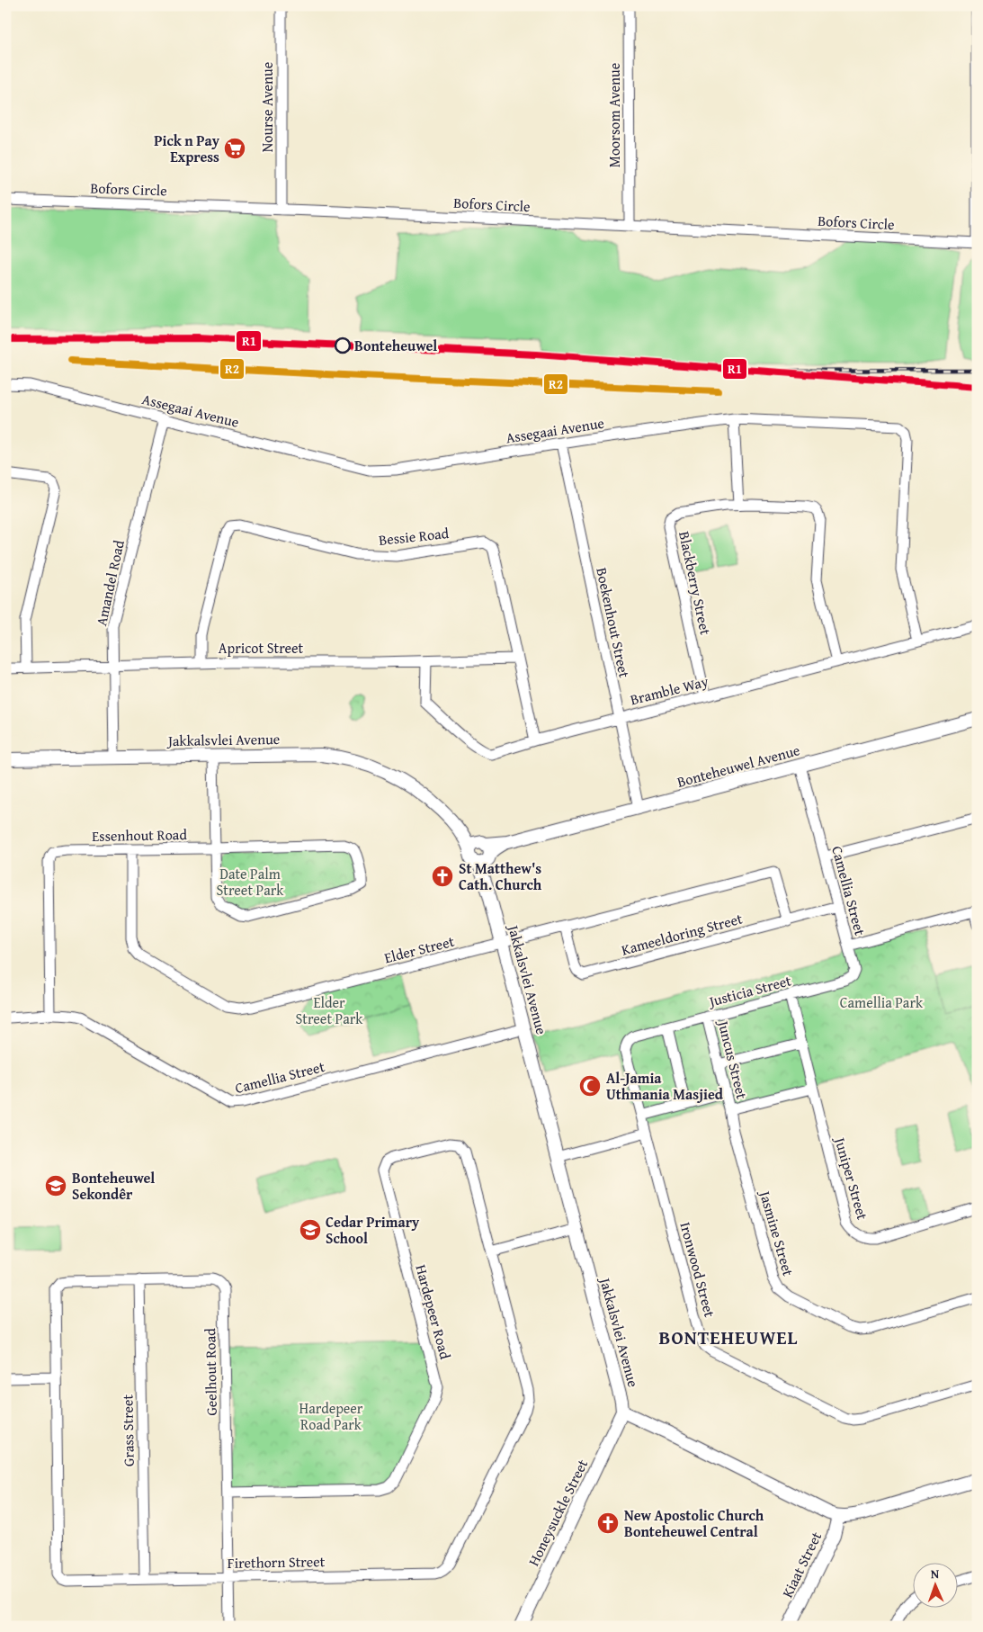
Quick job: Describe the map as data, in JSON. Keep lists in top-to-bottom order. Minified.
{"streets":{"street":["Nourse Avenue","Moorsom Avenue","Bofors Circle","Assegaai Avenue","Bessie Road","Amandel Road","Blackberry Street","Boekenhout Street","Apricot Street","Bramble Way","Jakkalsvlei Avenue","Bonteheuwel Avenue","Essenhout Road","Camellia Street","Kameeldoring Street","Elder Street","Justicia Street","Juncus Street","Juniper Street","Jasmine Street","Ironwood Street","Hardepeer Road","Geelhout Road","Grass Street","Honeysuckle Street","Firethorn Street","Kiaat Street"]},"crossings":[["Nourse Avenue","Bofors Circle"],["Moorsom Avenue","Bofors Circle"],["Assegaai Avenue","Amandel Road"],["Assegaai Avenue","Boekenhout Street"],["Assegaai Avenue","Bramble Way"],["Bessie Road","Apricot Street"],["Bessie Road","Bramble Way"],["Amandel Road","Apricot Street"],["Amandel Road","Jakkalsvlei Avenue"],["Blackberry Street","Bramble Way"],["Boekenhout Street","Bramble Way"],["Boekenhout Street","Bonteheuwel Avenue"],["Apricot Street","Bramble Way"],["Jakkalsvlei Avenue","Bonteheuwel Avenue"],["Jakkalsvlei Avenue","Camellia Street"],["Jakkalsvlei Avenue","Elder Street"],["Jakkalsvlei Avenue","Honeysuckle Street"],["Bonteheuwel Avenue","Camellia Street"],["Essenhout Road","Camellia Street"],["Essenhout Road","Elder Street"],["Camellia Street","Kameeldoring Street"],["Camellia Street","Justicia Street"],["Kameeldoring Street","Elder Street"],["Justicia Street","Juncus Street"],["Justicia Street","Juniper Street"],["Justicia Street","Ironwood Street"],["Juncus Street","Jasmine Street"],["Hardepeer Road","Geelhout Road"],["Hardepeer Road","Firethorn Street"],["Geelhout Road","Grass Street"],["Geelhout Road","Firethorn Street"],["Grass Street","Firethorn Street"]],"districts":["BONTEHEUWEL"],"parks":["Date Palm Street Park","Elder Street Park","Camellia Park","Hardepeer Road Park"],"places":{"supermarket":["Pick n Pay Express"],"other":["Bonteheuwel"],"church":["St Matthew's Cath. Church","New Apostolic Church Bonteheuwel Central"],"mosque":["Al-Jamia Uthmania Masjied"],"school or university":["Bonteheuwel Sekondêr","Cedar Primary School"]},"lines":["transit line R1","transit line R2"],"north":"top"}
